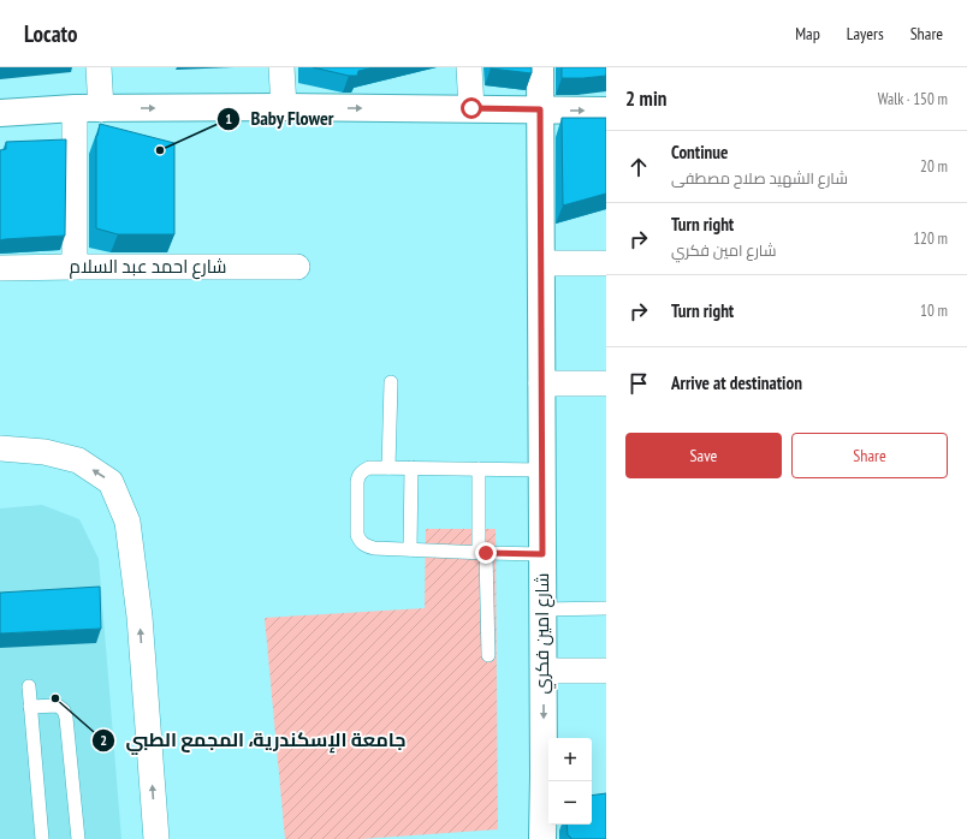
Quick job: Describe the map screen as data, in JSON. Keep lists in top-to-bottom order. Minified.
{"streets":{"street":["شارع احمد عبد السلام","شارع امين فكري"]},"places":["Baby Flower","جامعة الإسكندرية، المجمع الطبي"],"page":{"header":"Locato","nav":["Map","Layers","Share"],"heading":["2 min","Walk · 150 m"],"list":[["Continue","شارع الشهيد صلاح مصطفى","20 m"],["Turn right","شارع امين فكري","120 m"],["Turn right","10 m"],"Arrive at destination"],"buttons":["Save","Share"],"map_buttons":["+","−"]}}
